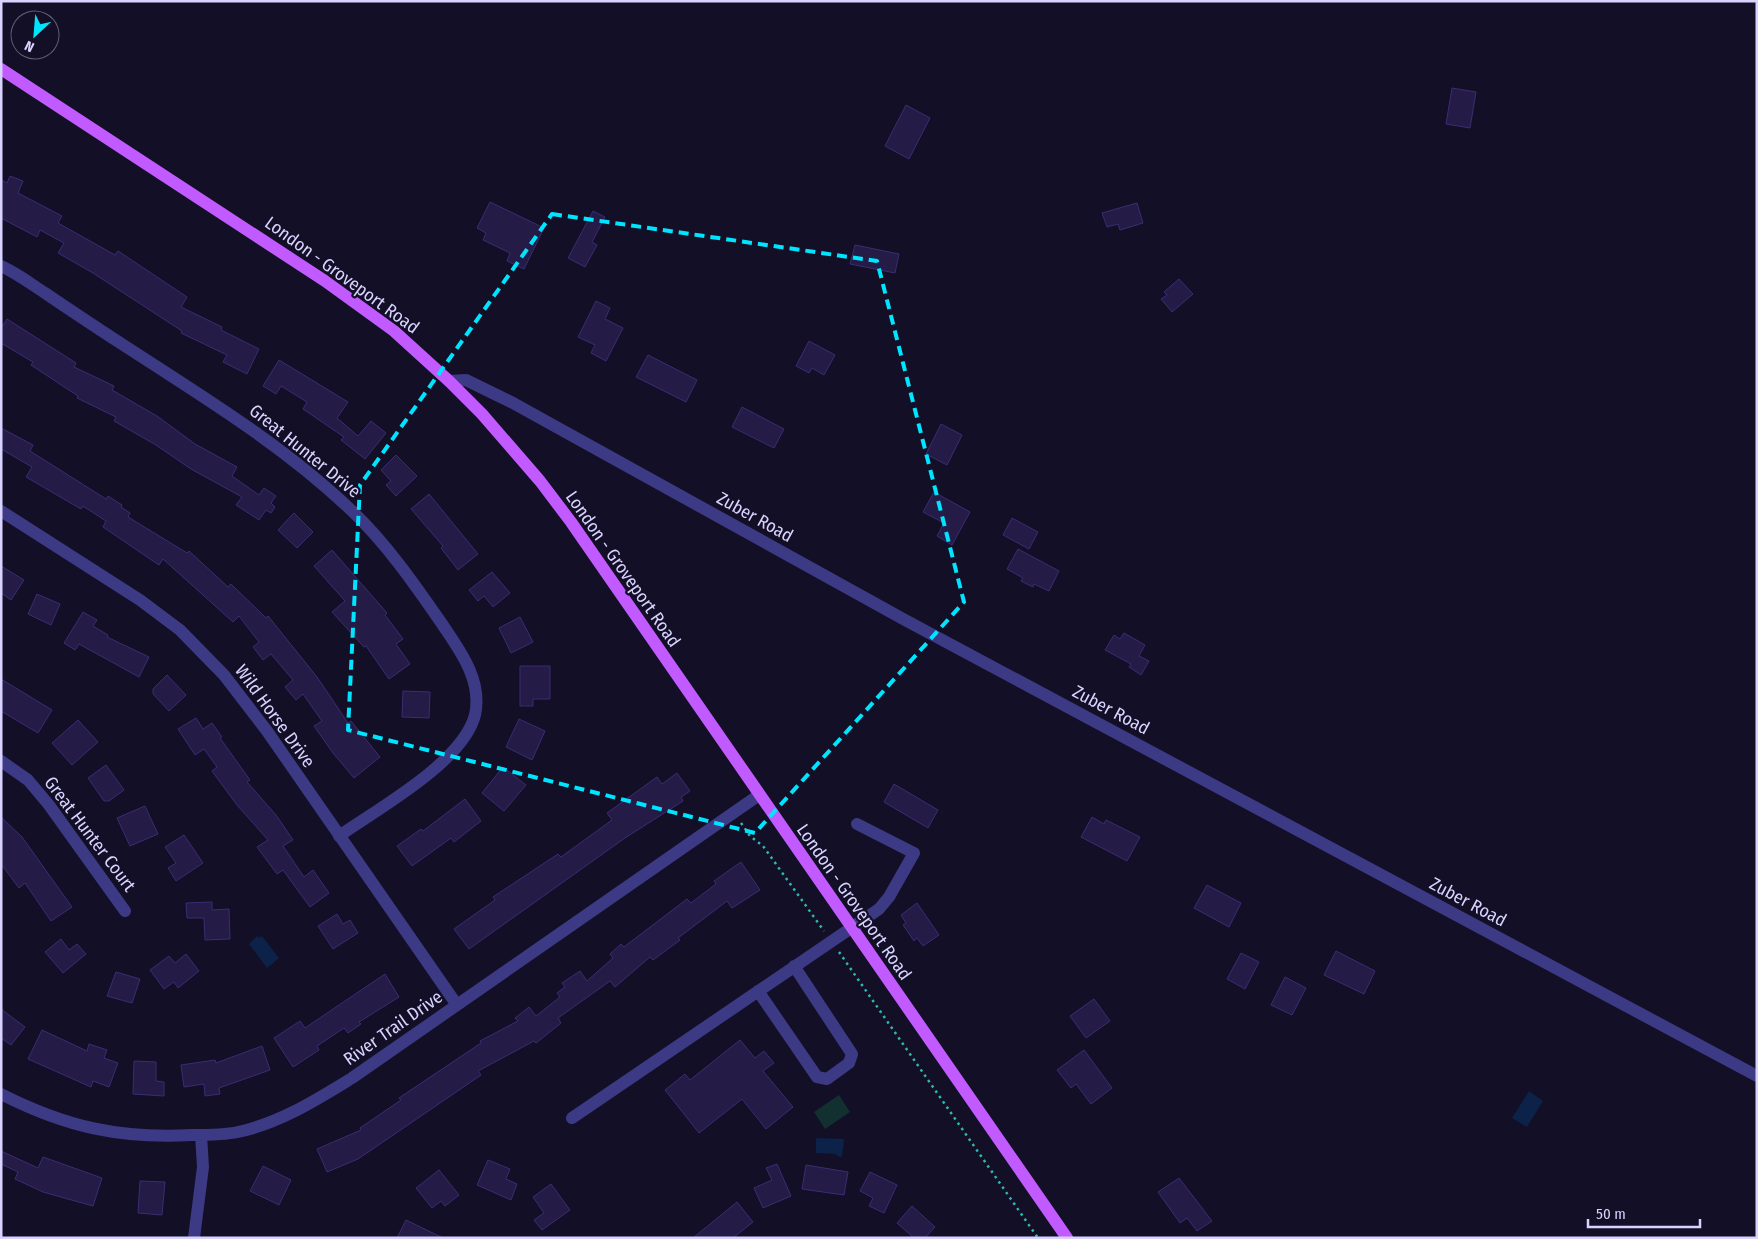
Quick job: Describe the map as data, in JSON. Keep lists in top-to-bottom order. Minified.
{"streets":{"main road":["London - Groveport Road"],"street":["Great Hunter Drive","Zuber Road","Wild Horse Drive","Great Hunter Court","River Trail Drive"]},"crossings":[["London - Groveport Road","Zuber Road"],["London - Groveport Road","River Trail Drive"],["Great Hunter Drive","Wild Horse Drive"],["Wild Horse Drive","River Trail Drive"]],"scale_bar":"50 m","north":"bottom left"}
